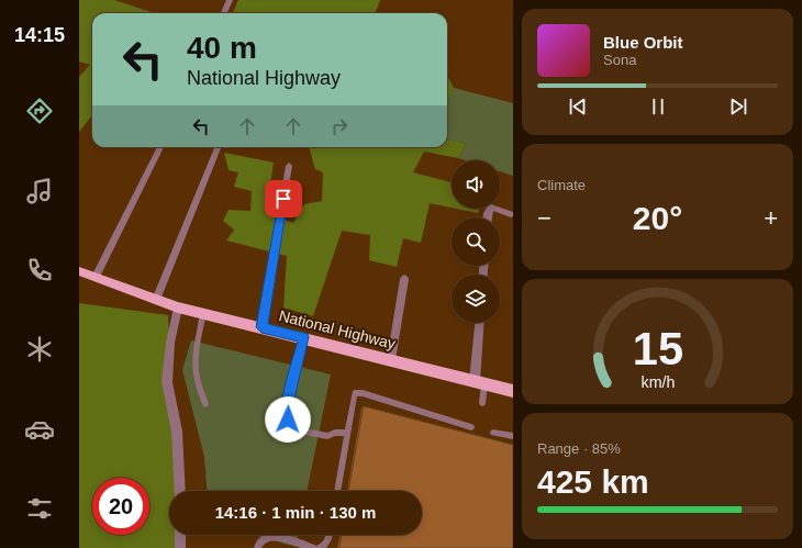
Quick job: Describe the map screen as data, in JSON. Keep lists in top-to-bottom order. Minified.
{"streets":{"main road":["National Highway"]},"page":{"tabs":"14:15","turn":["40 m","National Highway"],"song":["Blue Orbit","Sona"],"tile":["Climate",["Range · 85%","425 km"]],"heat":["−","20°","+"],"limit":"20","trip":"14:16 · 1 min · 130 m","gauge":["15","km/h"]}}
